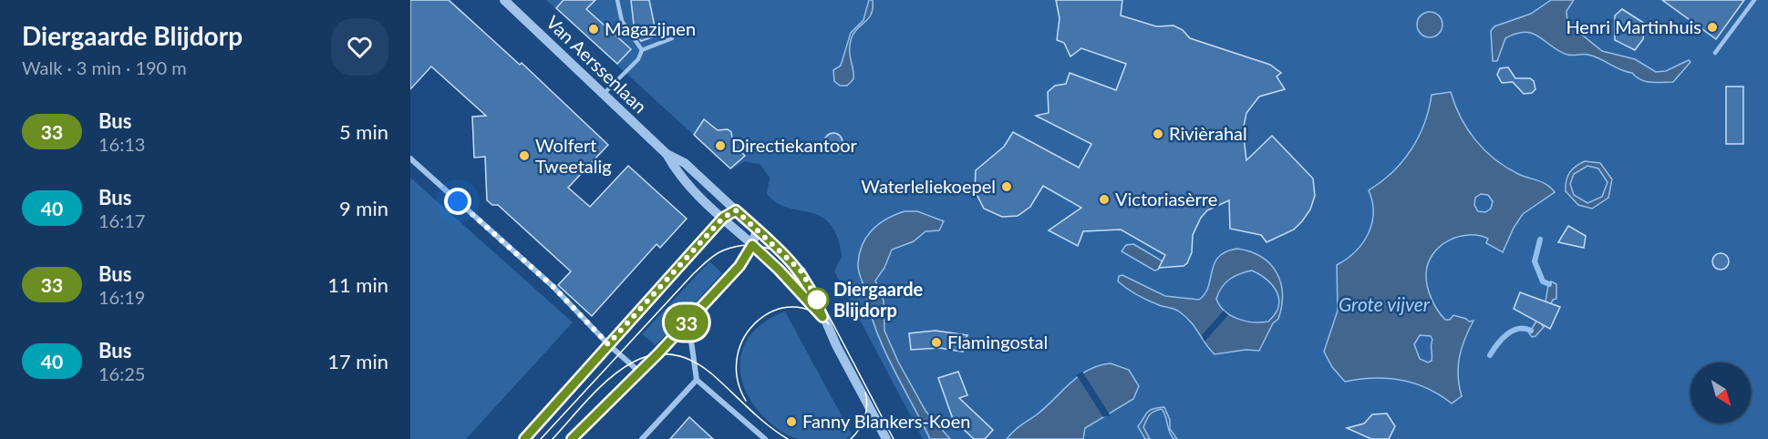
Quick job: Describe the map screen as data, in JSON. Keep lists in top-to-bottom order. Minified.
{"streets":{"street":["Van Aerssenlaan"]},"water":["Grote vijver"],"places":["Henri Martinhuis","Magazijnen","Rivièrahal","Directiekantoor","Wolfert Tweetalig","Waterleliekoepel","Victoriasèrre","Diergaarde Blijdorp","Flamingostal","Fanny Blankers-Koen"],"lines":["bus line 33"],"north":"bottom right","page":{"heading":["Diergaarde Blijdorp","Walk · 3 min · 190 m"],"on_map":"33","list":[{"mark":"33","name":"Bus","note":"16:13","value":"5 min"},{"mark":"40","name":"Bus","note":"16:17","value":"9 min"},{"mark":"33","name":"Bus","note":"16:19","value":"11 min"},{"mark":"40","name":"Bus","note":"16:25","value":"17 min"}]}}
